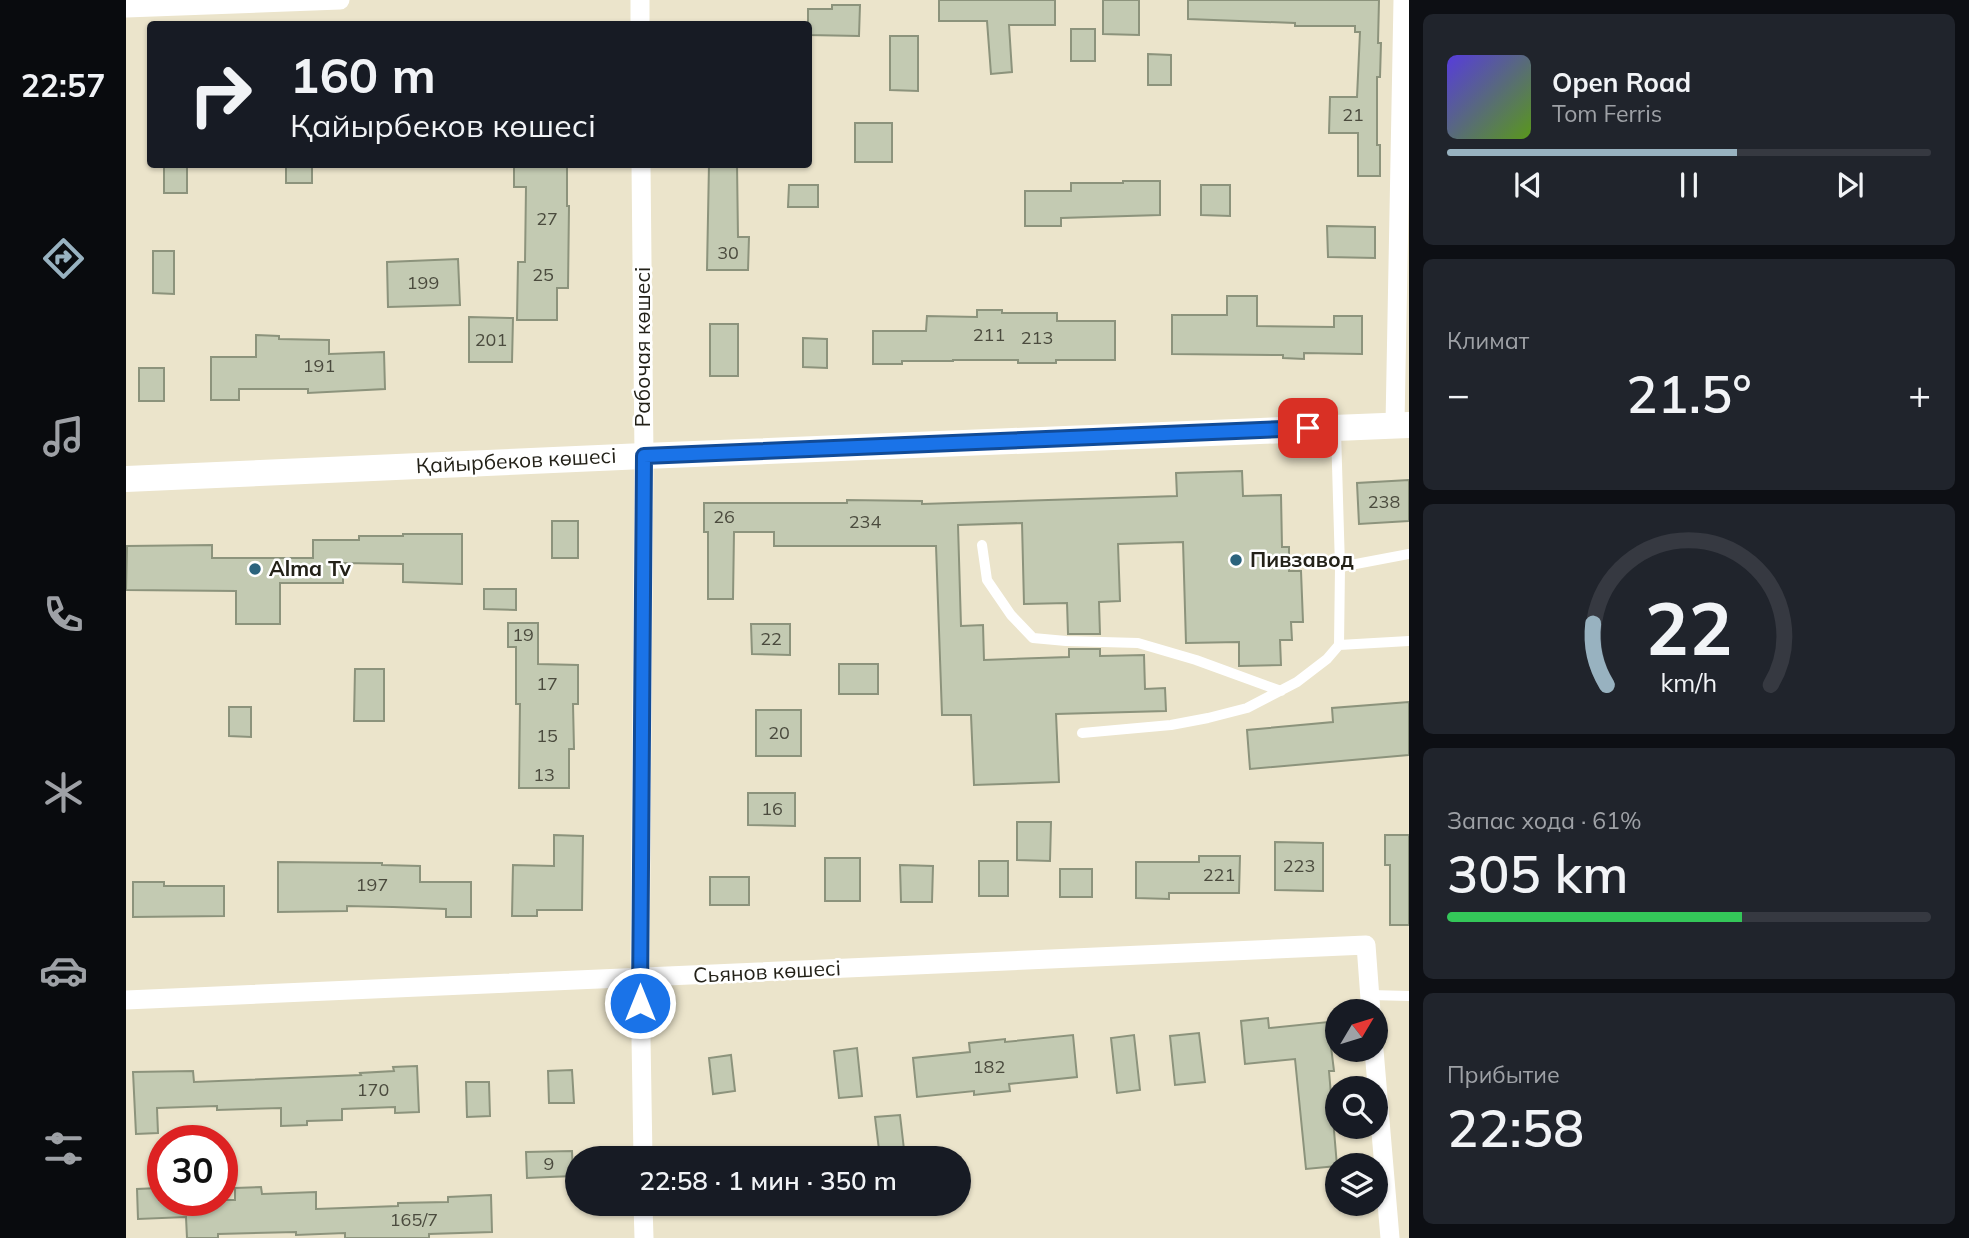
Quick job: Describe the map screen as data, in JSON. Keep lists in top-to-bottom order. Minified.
{"streets":{"main road":["Қайырбеков көшесі"],"street":["Рабочая көшесі","Сьянов көшесі"]},"crossings":[["Рабочая көшесі","Қайырбеков көшесі"],["Рабочая көшесі","Сьянов көшесі"]],"places":["Пивзавод","Alma Tv"],"house_numbers":["21","27","30","25","199","211","213","201","191","238","26","234","19","22","17","20","15","13","16","223","221","197","182","170","9","165/7"],"north":"top right","page":{"tabs":"22:57","turn":["160 m","Қайырбеков көшесі"],"song":["Open Road","Tom Ferris"],"tile":["Климат",["Запас хода · 61%","305 km"],["Прибытие","22:58"]],"heat":["−","21.5°","+"],"limit":"30","trip":"22:58 · 1 мин · 350 m","gauge":["22","km/h"]}}
